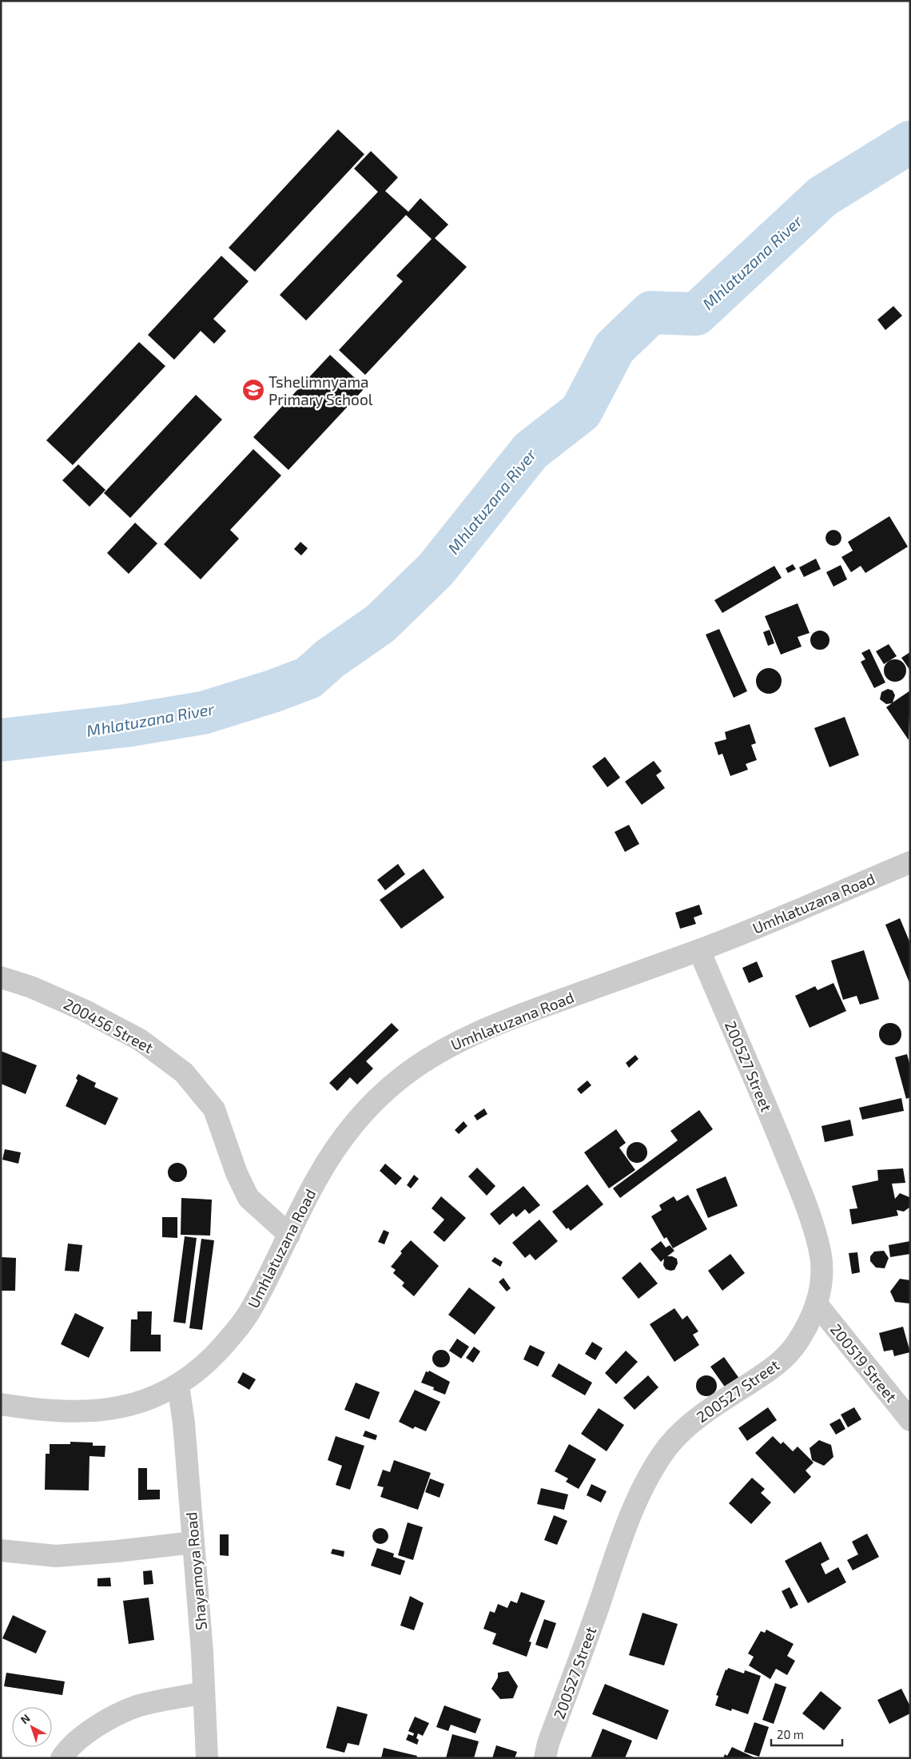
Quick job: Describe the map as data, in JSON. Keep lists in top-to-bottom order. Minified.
{"streets":{"street":["Umhlatuzana Road","200456 Street","200527 Street","200519 Street","Shayamoya Road"]},"crossings":[["Umhlatuzana Road","200456 Street"],["Umhlatuzana Road","200527 Street"],["Umhlatuzana Road","Shayamoya Road"],["200527 Street","200519 Street"]],"water":["Mhlatuzana River"],"places":{"school or university":["Tshelimnyama Primary School"]},"scale_bar":"20 m","north":"top left"}
